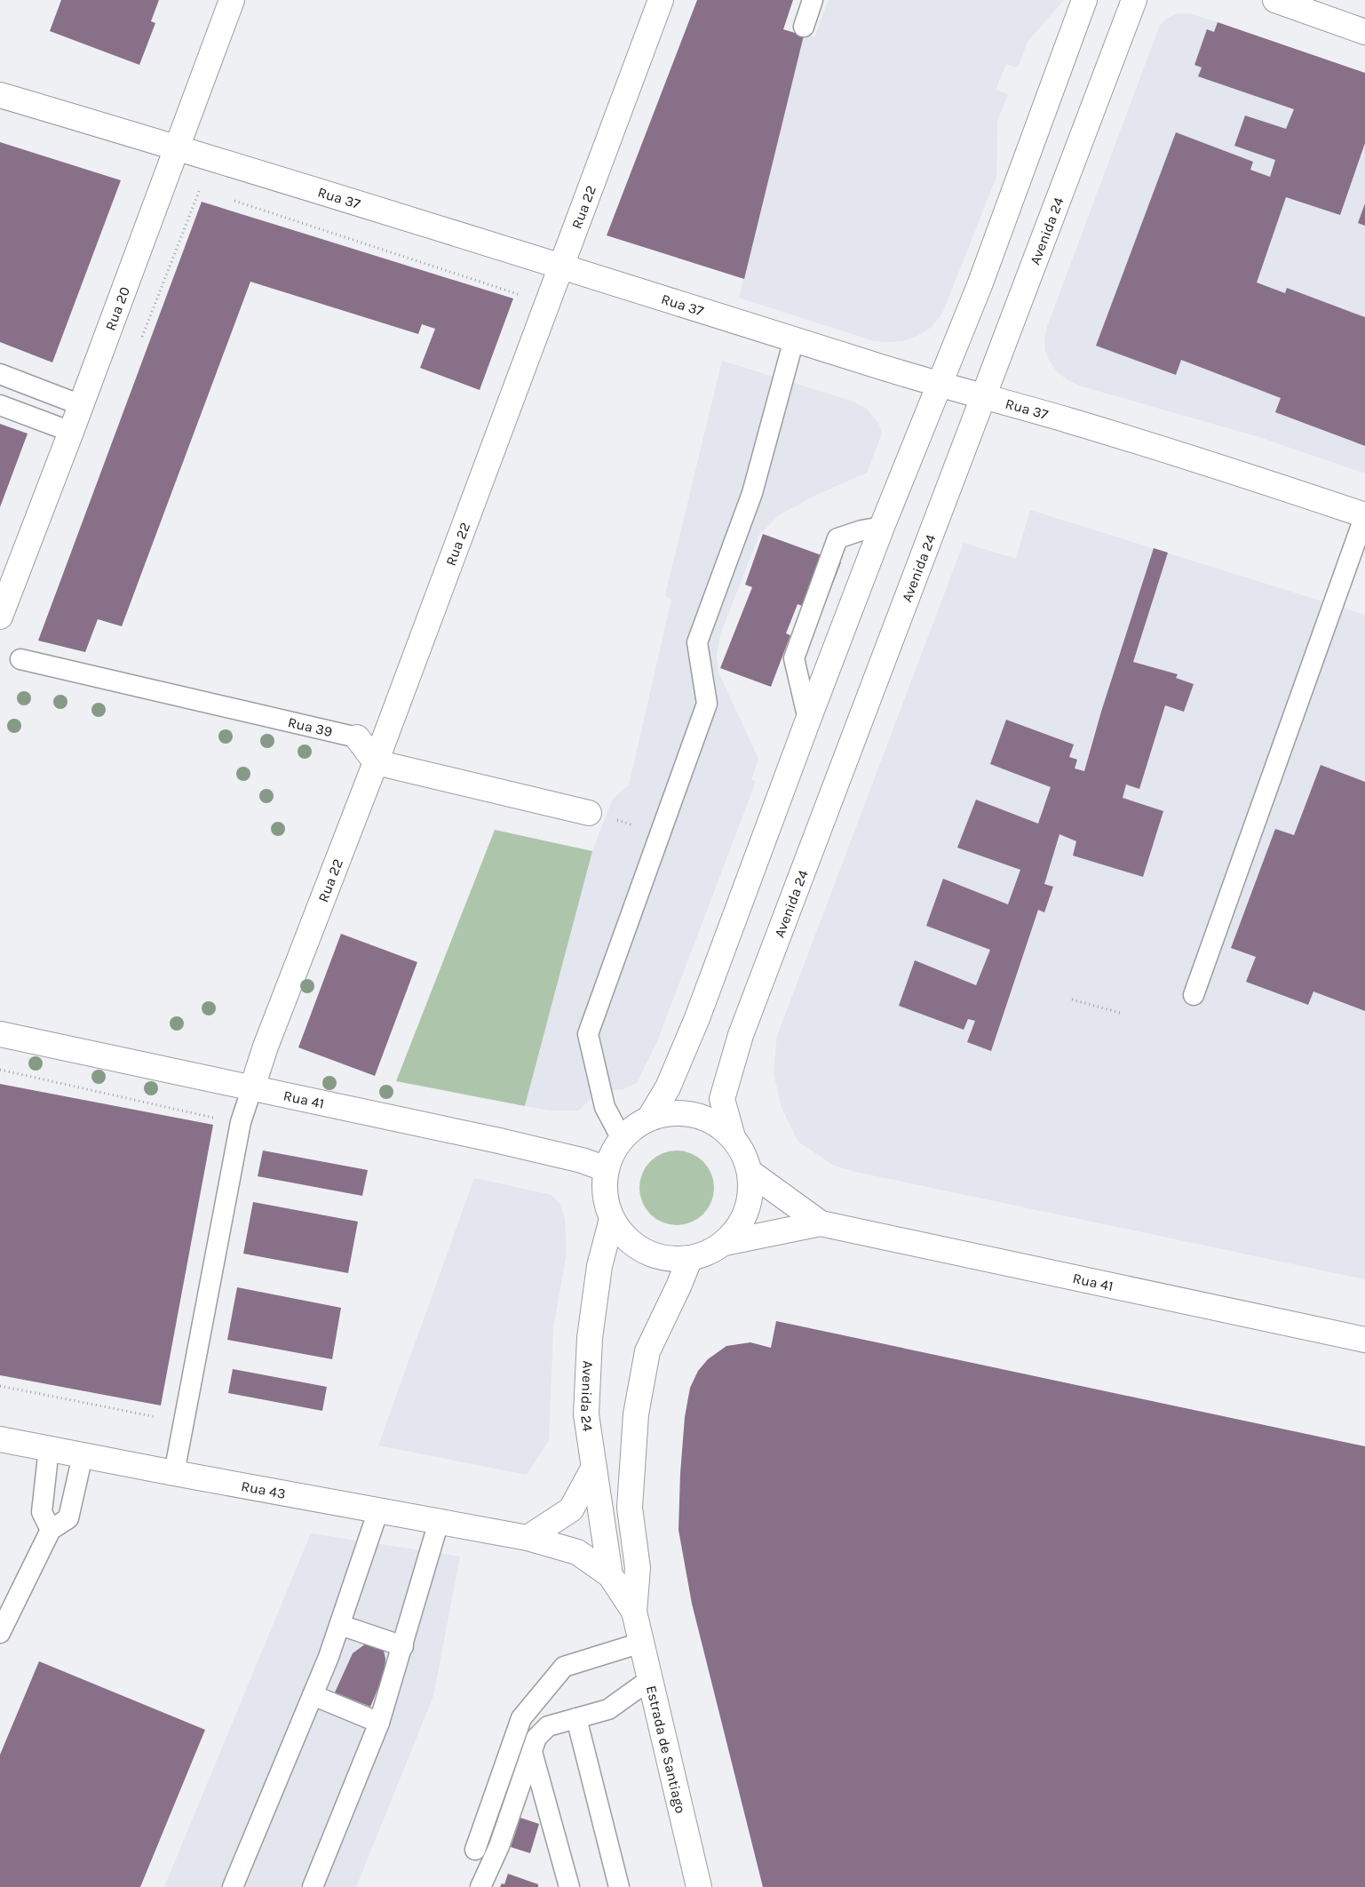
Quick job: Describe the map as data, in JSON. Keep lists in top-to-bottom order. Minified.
{"streets":{"street":["Rua 37","Rua 22","Avenida 24","Rua 20","Rua 39","Rua 41","Rua 43","Estrada de Santiago"]},"crossings":[["Rua 37","Rua 22"],["Rua 37","Avenida 24"],["Rua 37","Rua 20"],["Rua 22","Rua 39"],["Rua 22","Rua 41"],["Avenida 24","Rua 41"],["Avenida 24","Rua 43"],["Avenida 24","Estrada de Santiago"],["Rua 41","Estrada de Santiago"],["Rua 43","Estrada de Santiago"]]}
